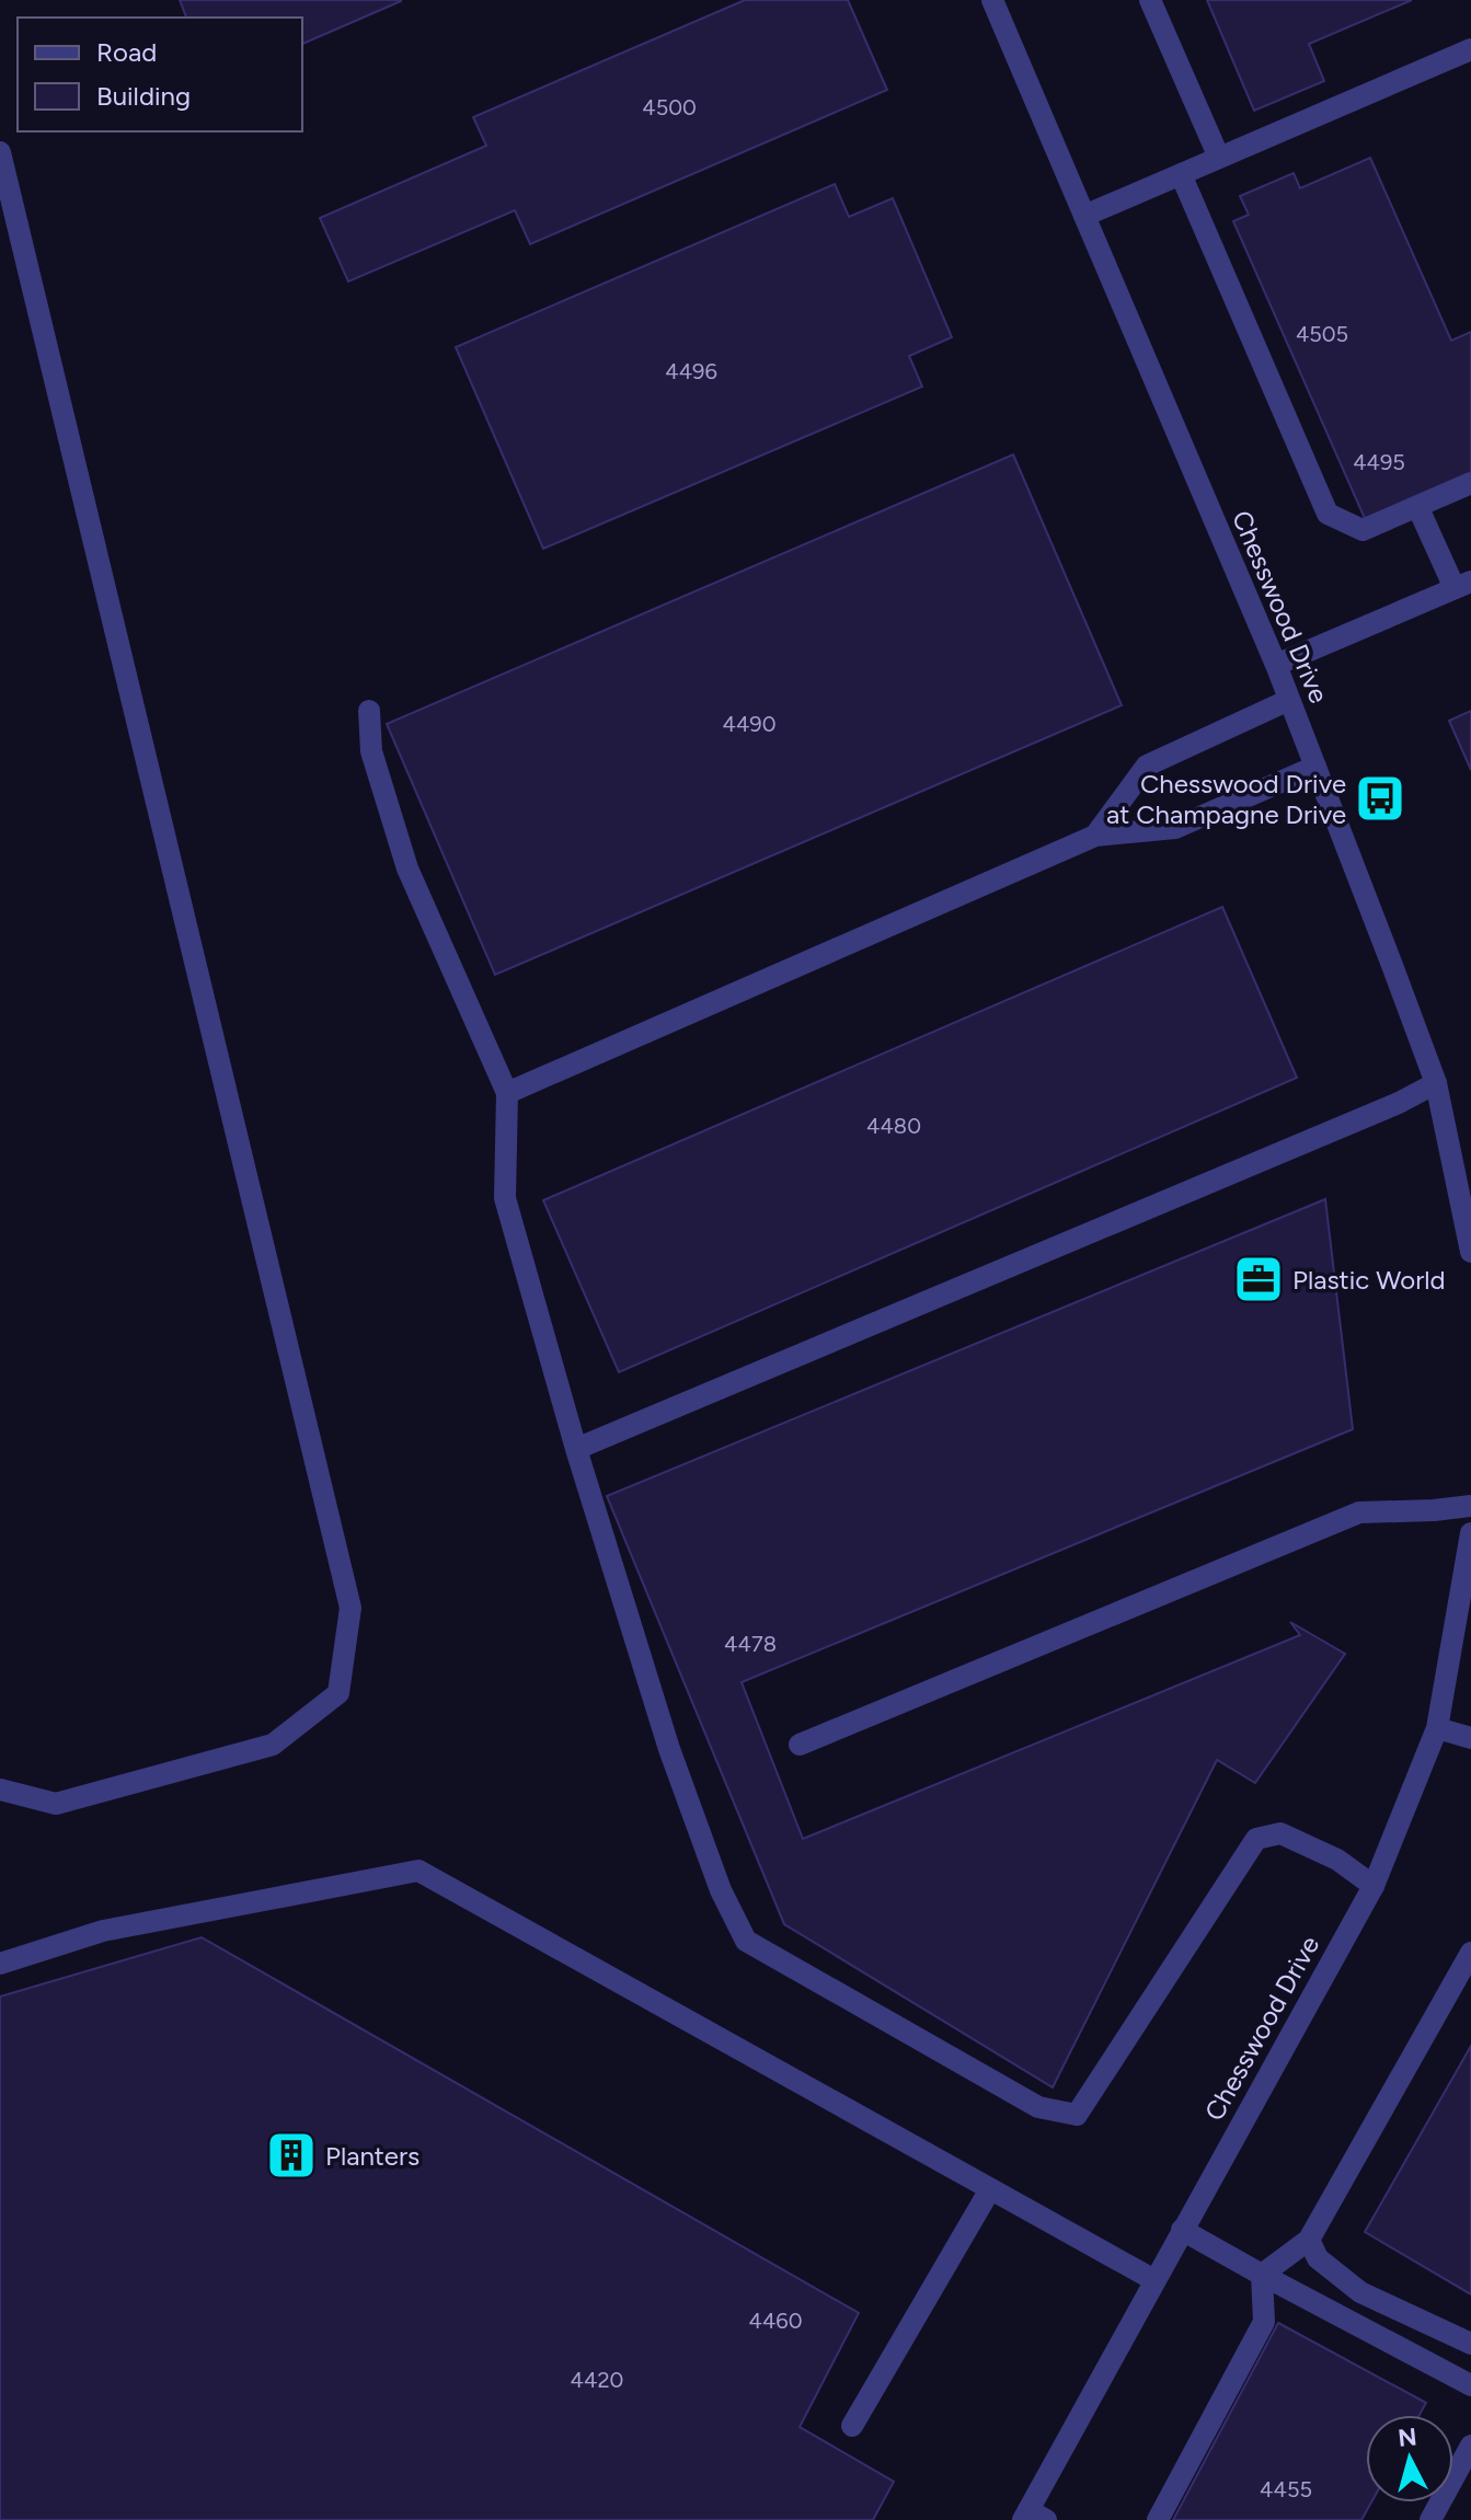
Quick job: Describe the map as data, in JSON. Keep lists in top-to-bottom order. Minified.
{"streets":{"street":["Chesswood Drive"]},"places":{"bus stop":["Chesswood Drive at Champagne Drive"],"office":["Plastic World"],"building":["Planters"]},"house_numbers":["4500","4505","4496","4495","4490","4480","4478","4460","4420","4455"],"legend":["Road","Building"],"north":"top"}
